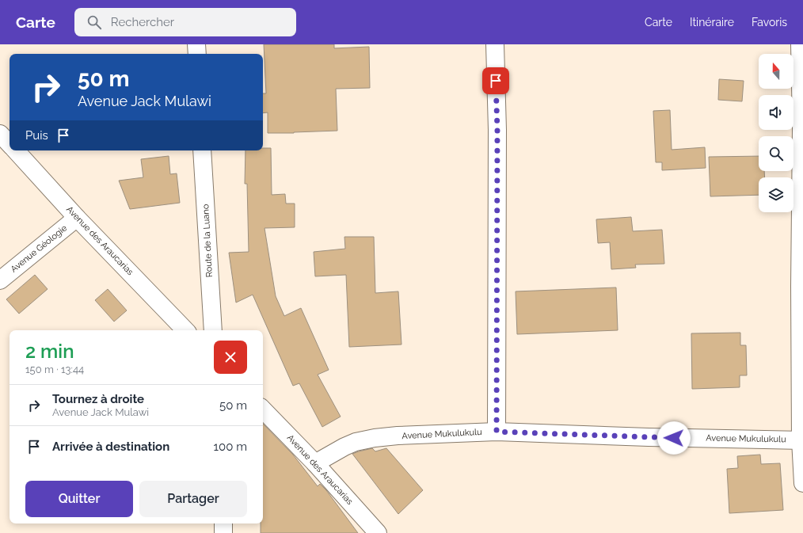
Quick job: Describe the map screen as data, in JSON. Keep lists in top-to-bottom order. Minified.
{"streets":{"street":["Avenue des Araucarias","Route de la Luano","Avenue Géologie","Avenue Mukulukulu"]},"crossings":[["Avenue des Araucarias","Avenue Géologie"],["Avenue des Araucarias","Avenue Mukulukulu"]],"north":"top","page":{"header":"Carte","search":"Rechercher","nav":["Carte","Itinéraire","Favoris"],"turn":["50 m","Avenue Jack Mulawi"],"then":"Puis","heading":["2 min","150 m · 13:44"],"list":[{"name":"Tournez à droite","note":"Avenue Jack Mulawi","value":"50 m"},{"name":"Arrivée à destination","value":"100 m"}],"buttons":["Quitter","Partager"]}}
